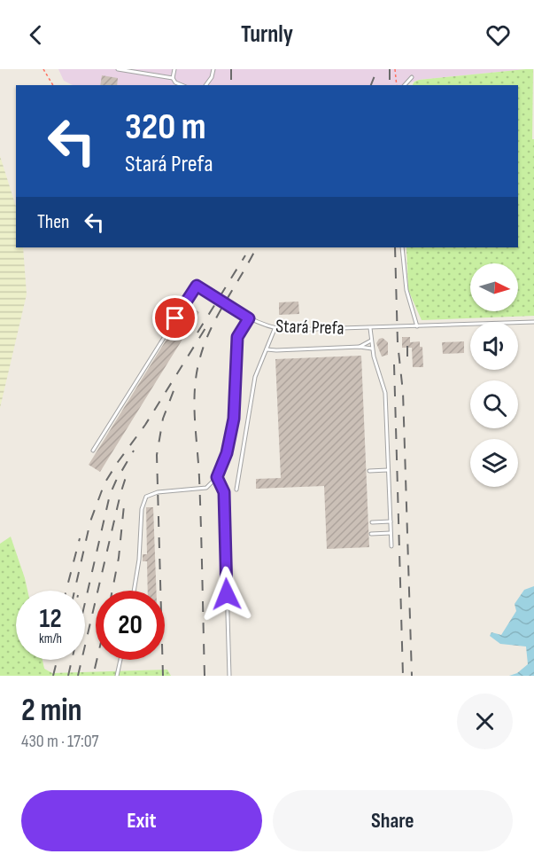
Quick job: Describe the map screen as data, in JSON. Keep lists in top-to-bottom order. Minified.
{"streets":{"lane":["Stará Prefa"]},"north":"right","page":{"header":"Turnly","turn":["320 m","Stará Prefa"],"then":"Then","speed":"12 km/h","limit":"20","heading":["2 min","430 m · 17:07"],"buttons":["Exit","Share"]}}
